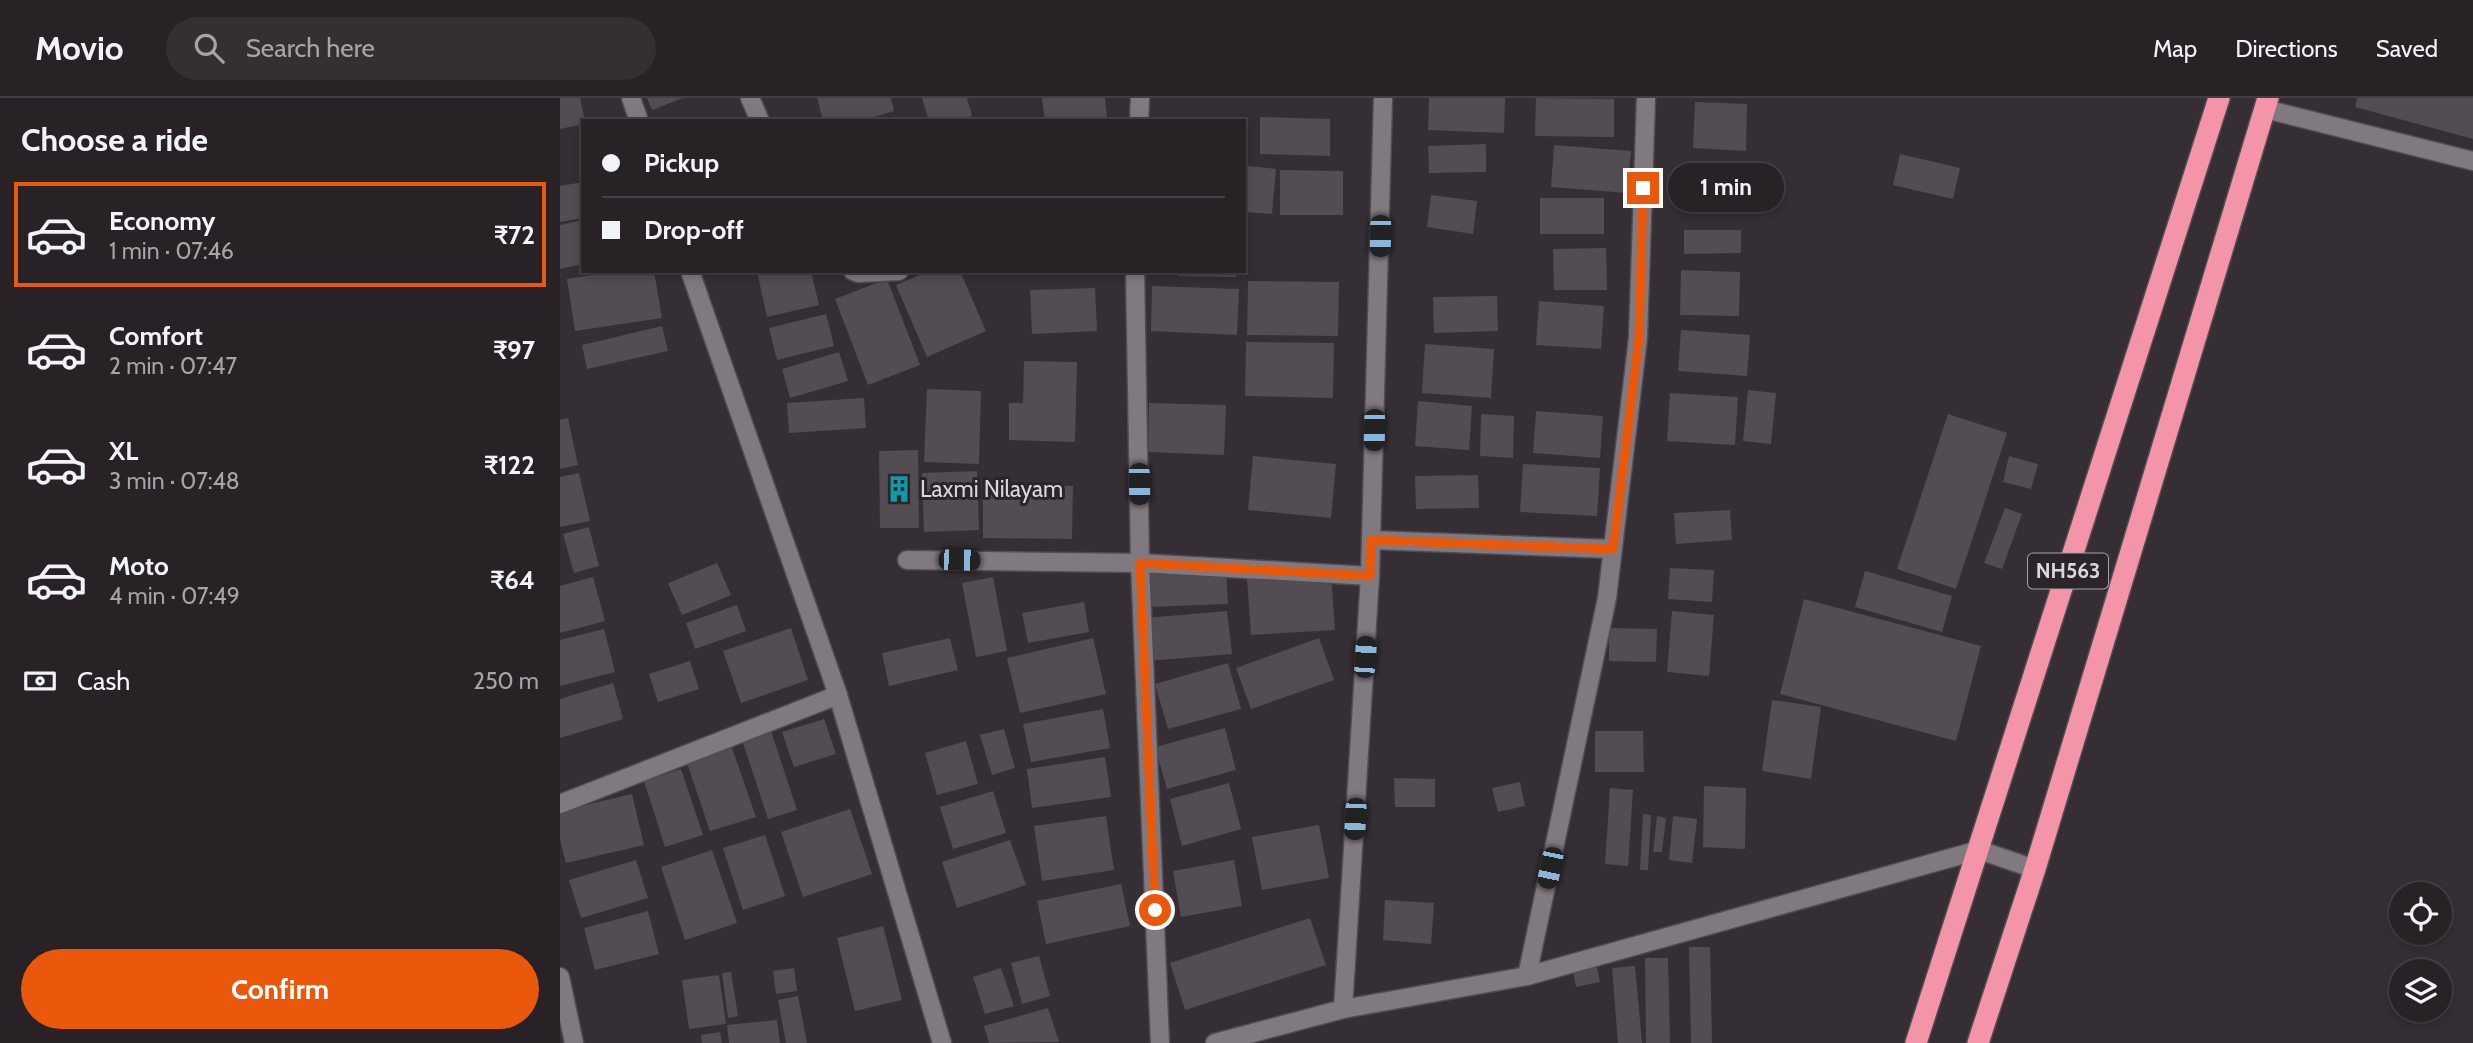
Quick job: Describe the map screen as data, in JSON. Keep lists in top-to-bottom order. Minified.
{"streets":{"highway":["NH563"]},"places":{"building":["Laxmi Nilayam"]},"page":{"header":"Movio","search":"Search here","nav":["Map","Directions","Saved"],"heading":"Choose a ride","banner":["Pickup","Drop-off"],"bubble":"1 min","list":[{"name":"Economy","note":"1 min · 07:46","value":"₹72"},{"name":"Comfort","note":"2 min · 07:47","value":"₹97"},{"name":"XL","note":"3 min · 07:48","value":"₹122"},{"name":"Moto","note":"4 min · 07:49","value":"₹64"}],"pay":["Cash","250 m"],"buttons":"Confirm"}}
